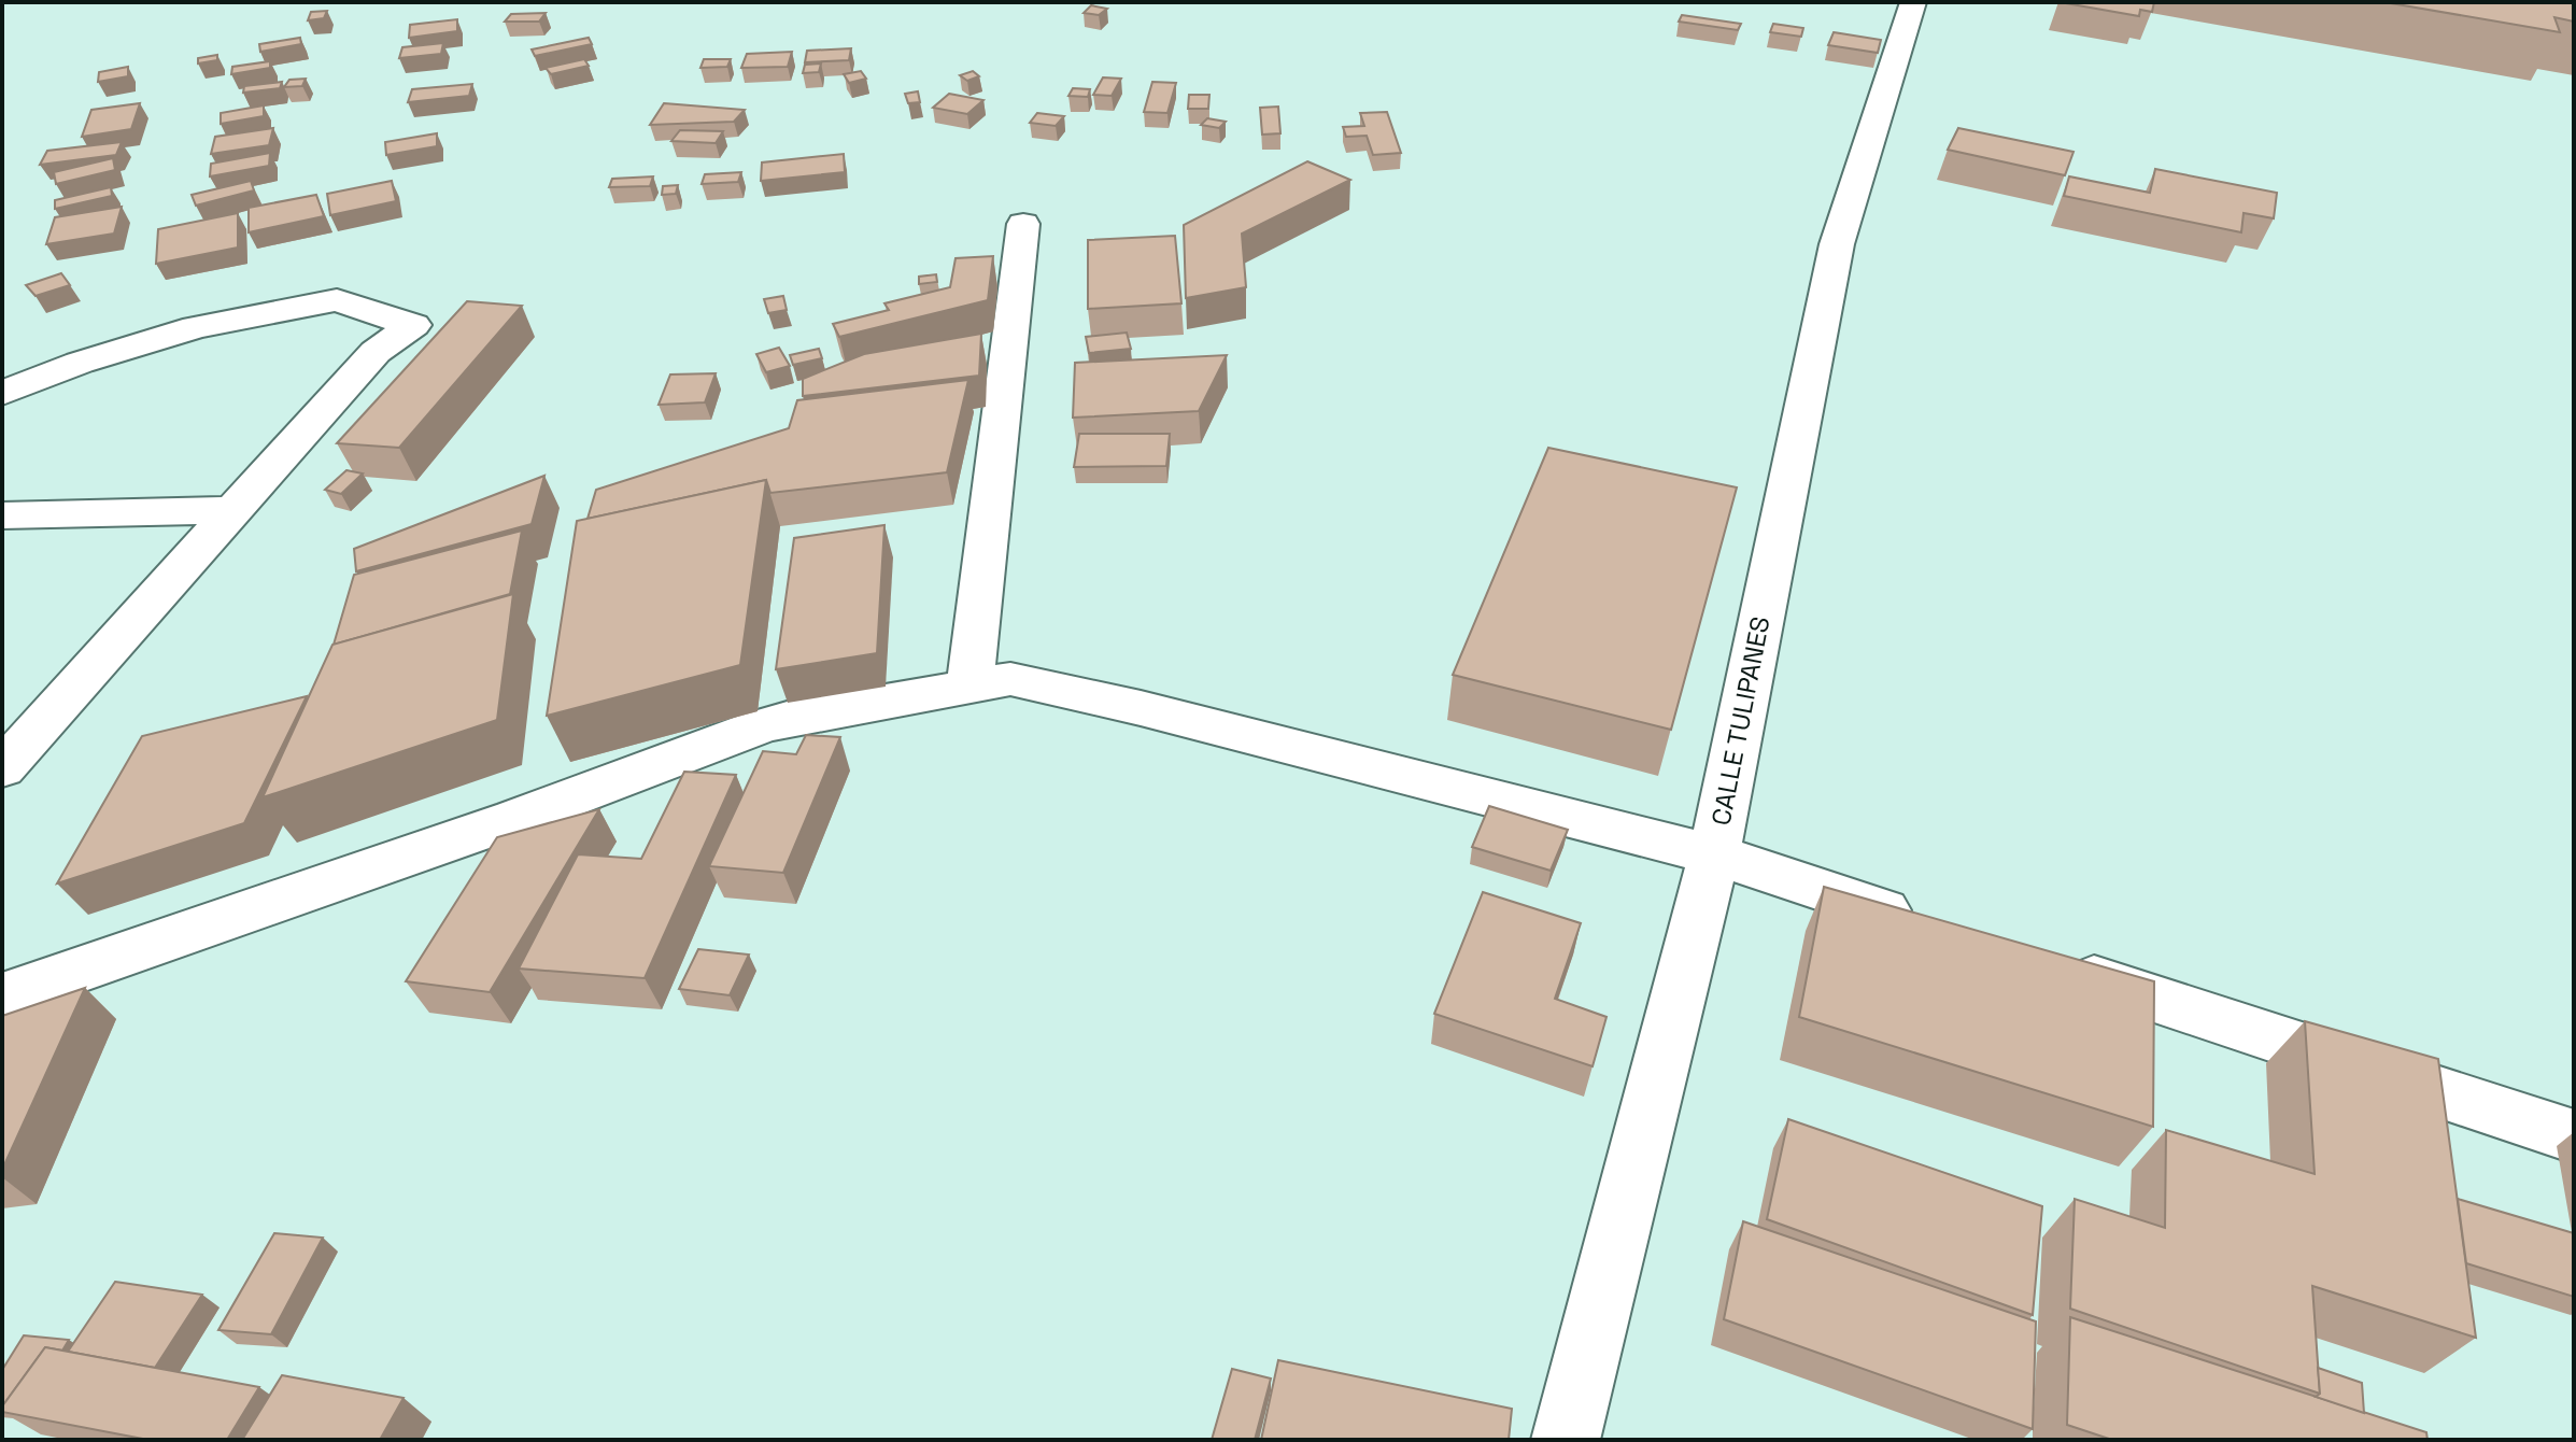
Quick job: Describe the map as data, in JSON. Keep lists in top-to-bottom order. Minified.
{"streets":{"street":["CALLE TULIPANES"]}}
